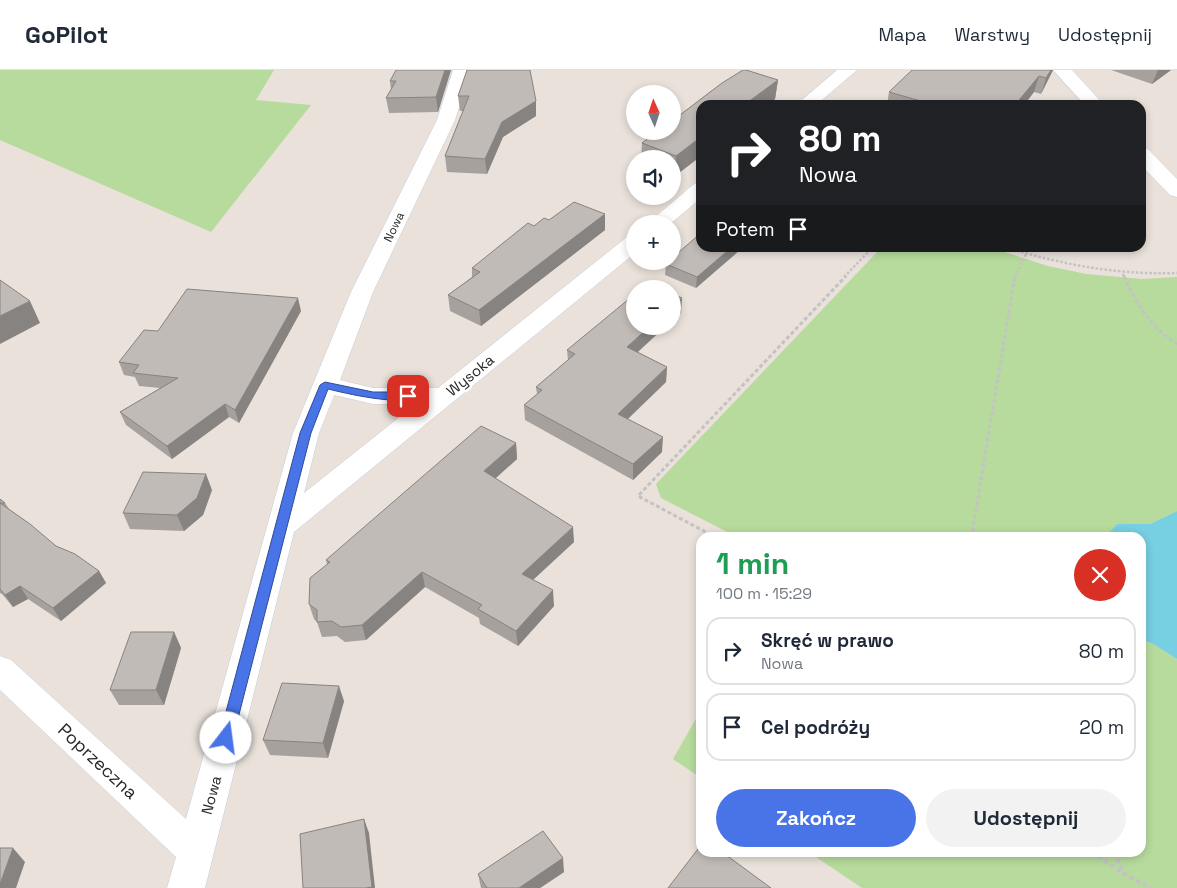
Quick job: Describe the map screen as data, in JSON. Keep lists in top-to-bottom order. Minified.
{"streets":{"street":["Nowa","Wysoka","Poprzeczna"]},"crossings":[["Nowa","Wysoka"],["Nowa","Poprzeczna"]],"north":"top","page":{"header":"GoPilot","nav":["Mapa","Warstwy","Udostępnij"],"map_buttons":["+","−"],"turn":["80 m","Nowa"],"then":"Potem","heading":["1 min","100 m · 15:29"],"list":[{"name":"Skręć w prawo","note":"Nowa","value":"80 m"},{"name":"Cel podróży","value":"20 m"}],"buttons":["Zakończ","Udostępnij"]}}
